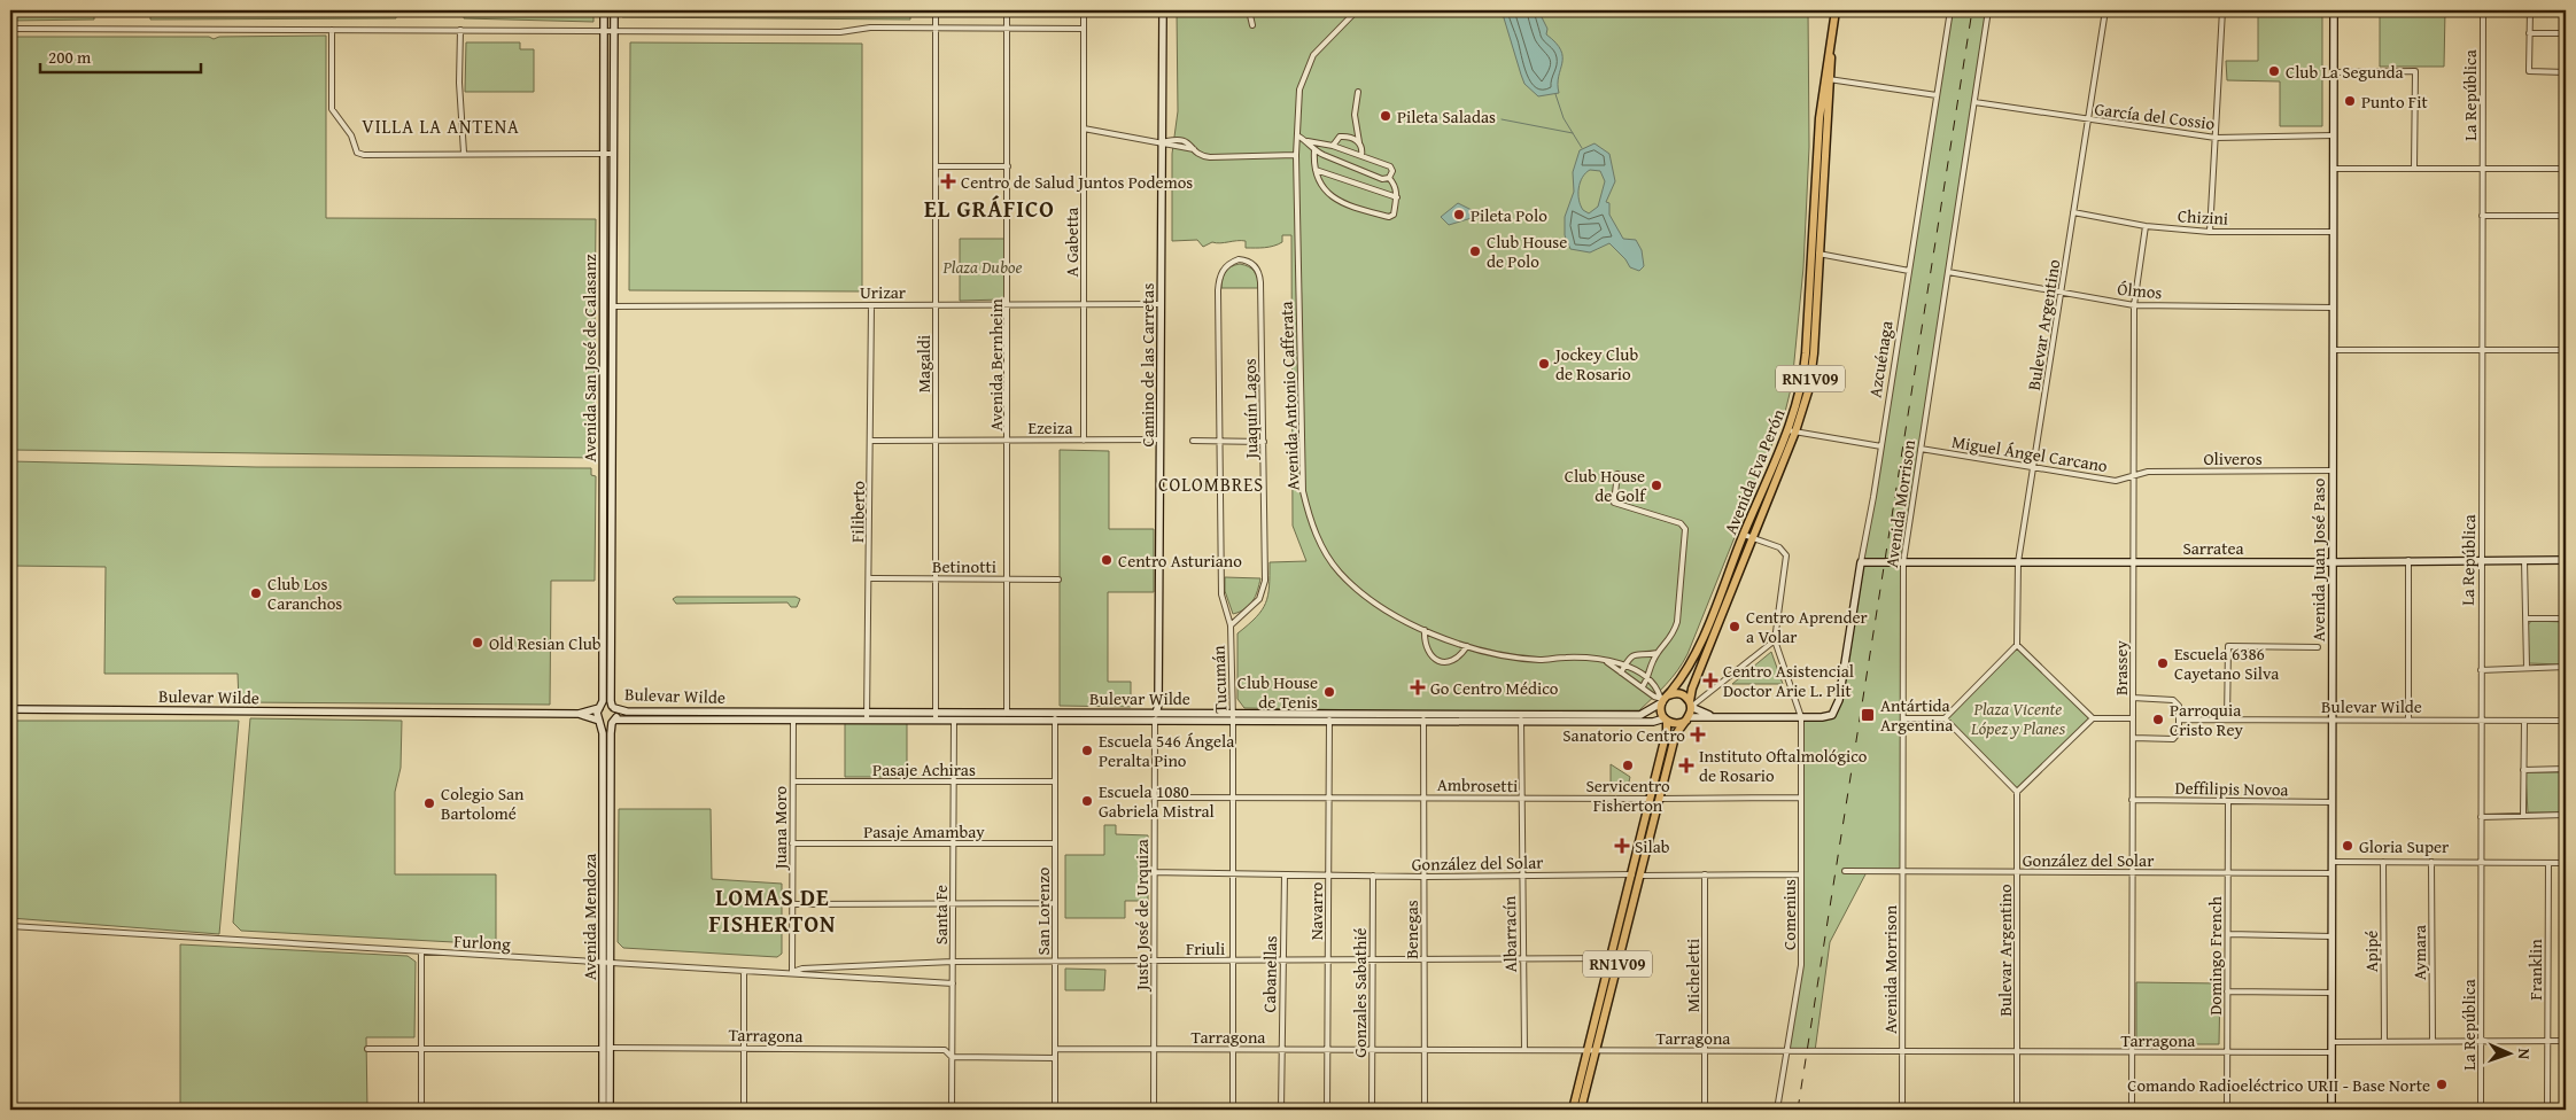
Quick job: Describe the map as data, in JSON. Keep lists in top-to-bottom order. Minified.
{"streets":{"main road":["Urizar","Avenida San José de Calasanz","Azcuénaga","Camino de las Carretas","RN1V09","Avenida Eva Perón","Sarratea","Avenida Juan José Paso","Bulevar Wilde","Avenida Mendoza"],"street":["La República","García del Cossio","Chizini","A Gabetta","Ólmos","Bulevar Argentino","Magaldi","Avenida Bernheim","Avenida Antonio Cafferata","Juaquín Lagos","Ezeiza","Miguel Ángel Carcano","Oliveros","Avenida Morrison","Filiberto","Betinotti","Brassey","Tucumán","Pasaje Achiras","Ambrosetti","Deffilipis Novoa","Juana Moro","Pasaje Amambay","González del Solar","San Lorenzo","Navarro","Santa Fe","Justo José de Urquiza","Comenius","Benegas","Albarracín","Furlong","Friuli","Apipé","Aymara","Domingo French","Franklin","Cabanellas","Micheletti","Gonzales Sabathié","Tarragona"]},"crossings":[["La República","Sarratea"],["La República","Bulevar Wilde"],["García del Cossio","Bulevar Argentino"],["García del Cossio","Avenida Morrison"],["García del Cossio","Avenida Juan José Paso"],["Chizini","Bulevar Argentino"],["Chizini","Avenida Juan José Paso"],["Chizini","Brassey"],["A Gabetta","Urizar"],["A Gabetta","Ezeiza"],["Ólmos","Bulevar Argentino"],["Ólmos","Avenida Morrison"],["Ólmos","Avenida Juan José Paso"],["Ólmos","Brassey"],["Urizar","Avenida San José de Calasanz"],["Urizar","Magaldi"],["Urizar","Avenida Bernheim"],["Urizar","Camino de las Carretas"],["Urizar","Filiberto"],["Bulevar Argentino","Miguel Ángel Carcano"],["Bulevar Argentino","Sarratea"],["Bulevar Argentino","González del Solar"],["Bulevar Argentino","Tarragona"],["Avenida San José de Calasanz","Bulevar Wilde"],["Avenida San José de Calasanz","Avenida Mendoza"],["Azcuénaga","Sarratea"],["Azcuénaga","Comenius"],["Magaldi","Ezeiza"],["Magaldi","Betinotti"],["Magaldi","Bulevar Wilde"],["Avenida Bernheim","Ezeiza"],["Avenida Bernheim","Betinotti"],["Avenida Bernheim","Bulevar Wilde"],["Camino de las Carretas","Ezeiza"],["Camino de las Carretas","Bulevar Wilde"],["Camino de las Carretas","Justo José de Urquiza"],["RN1V09","Avenida Antonio Cafferata"],["RN1V09","Avenida Eva Perón"],["RN1V09","Bulevar Wilde"],["RN1V09","Ambrosetti"],["RN1V09","González del Solar"],["RN1V09","Friuli"],["RN1V09","Tarragona"],["Avenida Antonio Cafferata","Avenida Eva Perón"],["Avenida Antonio Cafferata","Bulevar Wilde"],["Juaquín Lagos","Tucumán"],["Ezeiza","Filiberto"],["Miguel Ángel Carcano","Oliveros"],["Miguel Ángel Carcano","Avenida Morrison"],["Miguel Ángel Carcano","Brassey"],["Oliveros","Avenida Juan José Paso"],["Oliveros","Brassey"],["Avenida Eva Perón","Bulevar Wilde"],["Avenida Morrison","Sarratea"],["Avenida Morrison","González del Solar"],["Avenida Morrison","Tarragona"],["Filiberto","Betinotti"],["Filiberto","Bulevar Wilde"],["Sarratea","Avenida Juan José Paso"],["Sarratea","Brassey"],["Avenida Juan José Paso","Bulevar Wilde"],["Avenida Juan José Paso","Deffilipis Novoa"],["Avenida Juan José Paso","González del Solar"],["Avenida Juan José Paso","Tarragona"],["Brassey","Deffilipis Novoa"],["Brassey","González del Solar"],["Brassey","Tarragona"],["Tucumán","Bulevar Wilde"],["Tucumán","Ambrosetti"],["Tucumán","González del Solar"],["Tucumán","Friuli"],["Tucumán","Tarragona"],["Bulevar Wilde","Juana Moro"],["Bulevar Wilde","San Lorenzo"],["Bulevar Wilde","Navarro"],["Bulevar Wilde","Santa Fe"],["Bulevar Wilde","Justo José de Urquiza"],["Bulevar Wilde","Avenida Mendoza"],["Bulevar Wilde","Benegas"],["Bulevar Wilde","Albarracín"],["Pasaje Achiras","Juana Moro"],["Pasaje Achiras","San Lorenzo"],["Pasaje Achiras","Santa Fe"],["Ambrosetti","Navarro"],["Ambrosetti","Justo José de Urquiza"],["Ambrosetti","Comenius"],["Ambrosetti","Benegas"],["Ambrosetti","Albarracín"],["Deffilipis Novoa","Domingo French"],["Juana Moro","Pasaje Amambay"],["Juana Moro","Furlong"],["Juana Moro","Friuli"],["Pasaje Amambay","San Lorenzo"],["Pasaje Amambay","Santa Fe"],["González del Solar","Navarro"],["González del Solar","Justo José de Urquiza"],["González del Solar","Comenius"],["González del Solar","Benegas"],["González del Solar","Albarracín"],["González del Solar","Domingo French"],["González del Solar","Cabanellas"],["González del Solar","Micheletti"],["González del Solar","Gonzales Sabathié"],["San Lorenzo","Friuli"],["San Lorenzo","Tarragona"],["Navarro","Friuli"],["Navarro","Tarragona"],["Santa Fe","Furlong"],["Santa Fe","Friuli"],["Santa Fe","Tarragona"],["Justo José de Urquiza","Friuli"],["Justo José de Urquiza","Tarragona"],["Comenius","Tarragona"],["Avenida Mendoza","Furlong"],["Avenida Mendoza","Tarragona"],["Benegas","Friuli"],["Benegas","Tarragona"],["Albarracín","Friuli"],["Albarracín","Tarragona"],["Furlong","Friuli"],["Friuli","Cabanellas"],["Friuli","Gonzales Sabathié"],["Domingo French","Tarragona"],["Cabanellas","Tarragona"],["Micheletti","Tarragona"],["Gonzales Sabathié","Tarragona"]],"districts":["VILLA LA ANTENA","EL GRÁFICO","COLOMBRES","LOMAS DE FISHERTON"],"parks":["Plaza Duboe","Plaza Vicente López y Planes"],"places":{"other":["Club La Segunda","Punto Fit","Pileta Saladas","Pileta Polo","Club House de Polo","Jockey Club de Rosario","Club House de Golf","Centro Asturiano","Club Los Caranchos","Centro Aprender a Volar","Old Resian Club","Escuela 6386 Cayetano Silva","Club House de Tenis","Parroquia Cristo Rey","Escuela 546 Ángela Peralta Pino","Servicentro Fisherton","Escuela 1080 Gabriela Mistral","Colegio San Bartolomé","Gloria Super","Comando Radioeléctrico URII - Base Norte"],"health":["Centro de Salud Juntos Podemos","Centro Asistencial Doctor Arie L. Plit","Go Centro Médico","Sanatorio Centro","Instituto Oftalmológico de Rosario","Silab"],"transit":["Antártida Argentina"]},"scale_bar":"200 m","north":"right"}
